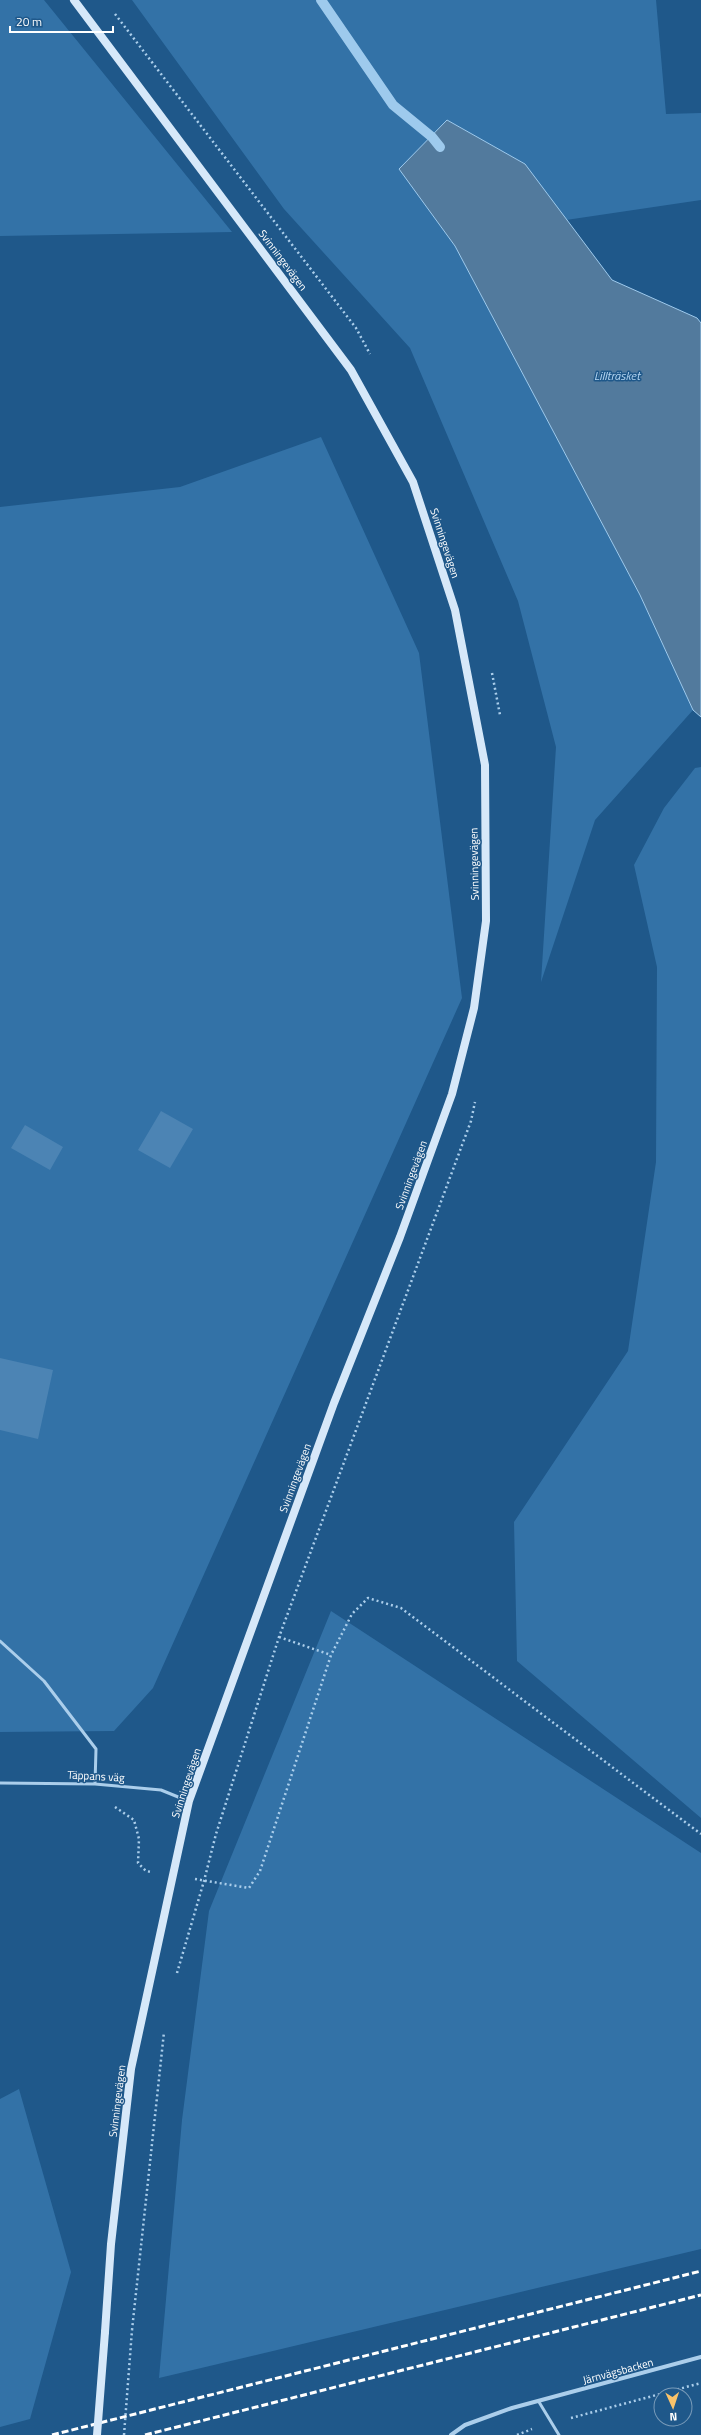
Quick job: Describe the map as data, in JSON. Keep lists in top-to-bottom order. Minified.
{"streets":{"main road":["Svinningevägen"],"street":["Järnvägsbacken"],"lane":["Täppans väg"]},"crossings":[["Svinningevägen","Täppans väg"]],"water":["Lillträsket"],"scale_bar":"20 m","north":"bottom"}
